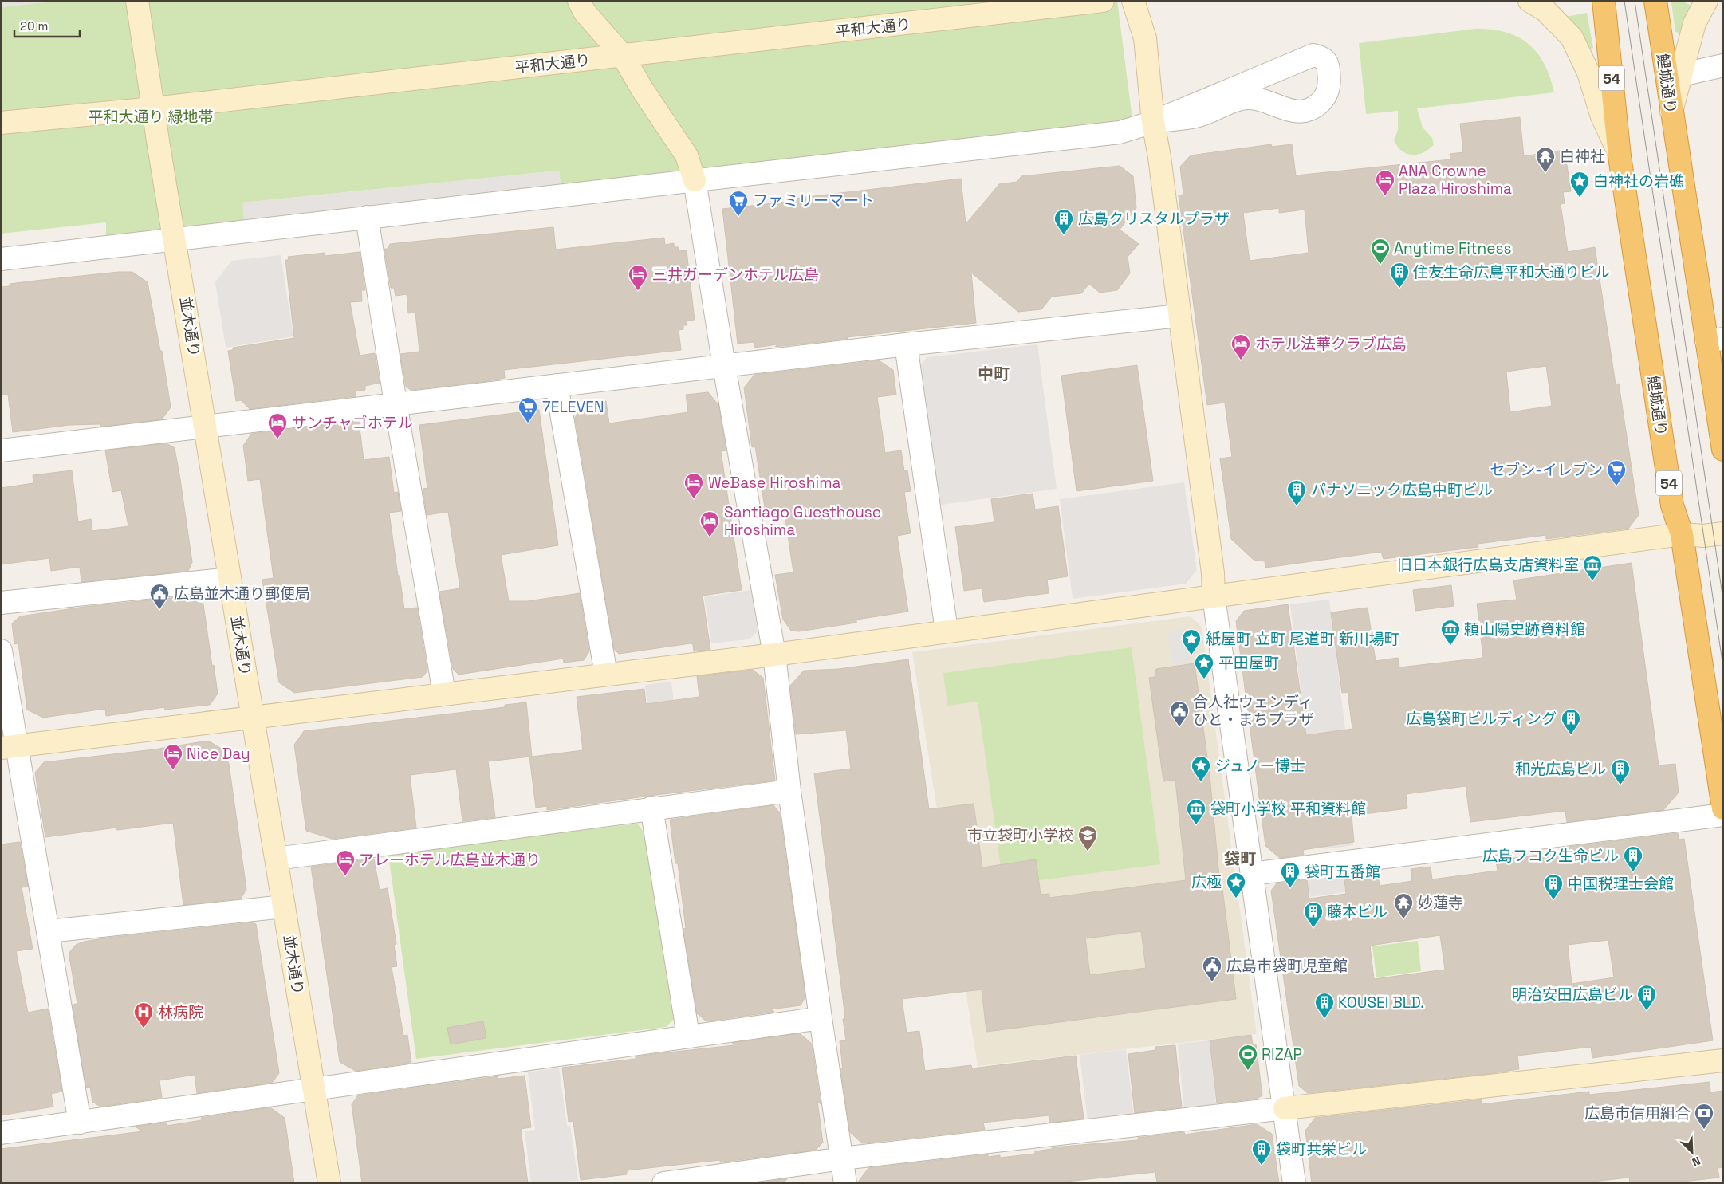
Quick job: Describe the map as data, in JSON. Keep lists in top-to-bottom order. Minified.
{"streets":{"highway":["54","鯉城通り"],"street":["平和大通り","並木通り"]},"crossings":[["平和大通り","並木通り"]],"districts":["中町","袋町"],"parks":["平和大通り 緑地帯"],"places":{"temple":["白神社","妙蓮寺"],"hotel":["ANA Crowne Plaza Hiroshima","三井ガーデンホテル広島","ホテル法華クラブ広島","サンチャゴホテル","WeBase Hiroshima","Santiago Guesthouse Hiroshima","Nice Day","アレーホテル広島並木通り"],"place":["白神社の岩礁","紙屋町 立町 尾道町 新川場町","平田屋町","ジュノー博士","広極"],"supermarket":["ファミリーマート","7ELEVEN","セブン-イレブン"],"building":["広島クリスタルプラザ","住友生命広島平和大通りビル","パナソニック広島中町ビル","広島袋町ビルディング","和光広島ビル","広島フコク生命ビル","袋町五番館","中国税理士会館","藤本ビル","明治安田広島ビル","KOUSEI BLD.","袋町共栄ビル"],"sports":["Anytime Fitness","RIZAP"],"museum":["旧日本銀行広島支店資料室","頼山陽史跡資料館","袋町小学校 平和資料館"],"public building":["広島並木通り郵便局","合人社ウェンディ ひと・まちプラザ","広島市袋町児童館"],"school or university":["市立袋町小学校"],"hospital":["林病院"],"bank":["広島市信用組合"]},"scale_bar":"20 m","north":"bottom right"}
